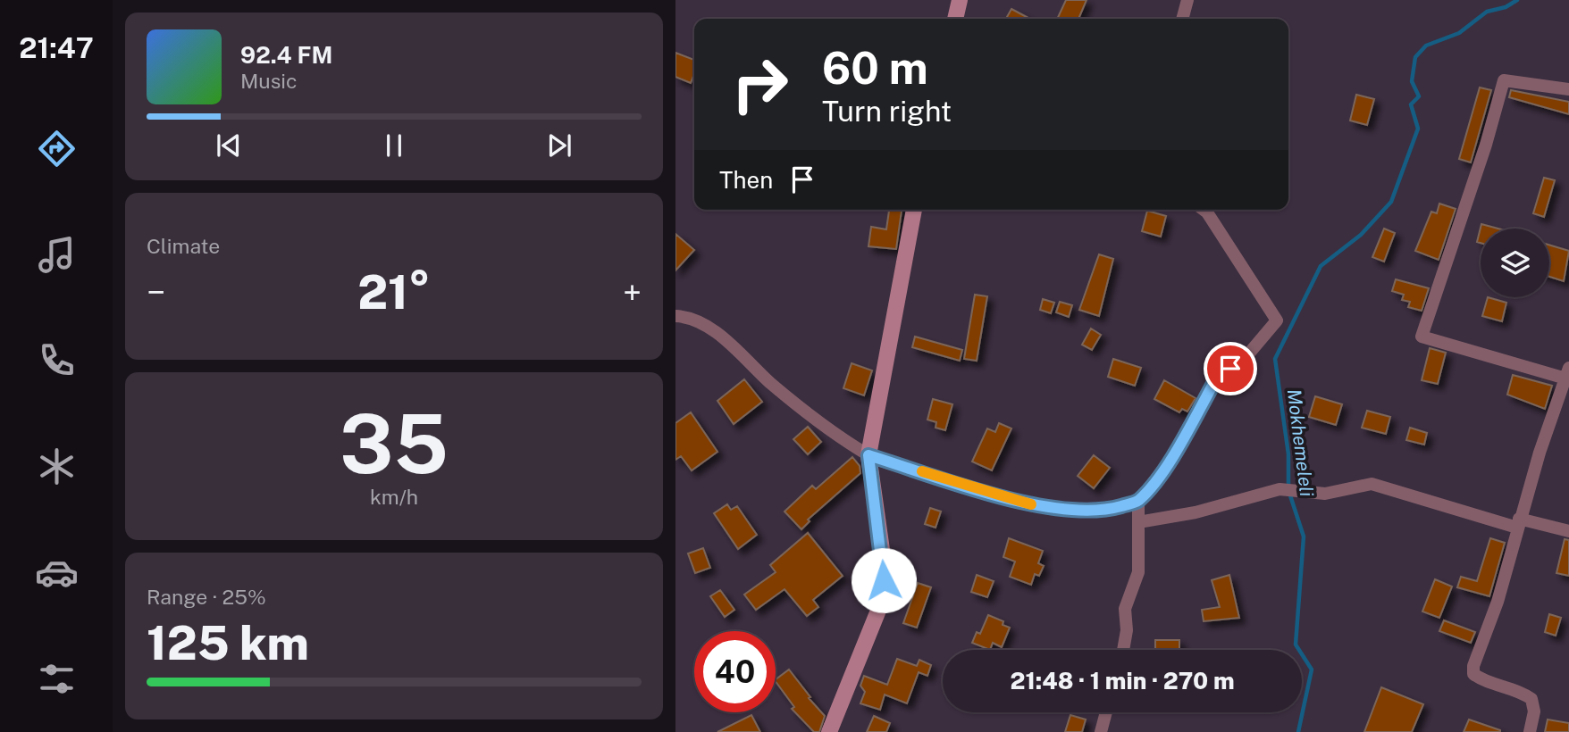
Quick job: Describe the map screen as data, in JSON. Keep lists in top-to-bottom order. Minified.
{"water":["Mokhemeleli"],"page":{"tabs":"21:47","turn":["60 m","Turn right"],"song":["92.4 FM","Music"],"then":"Then","tile":["Climate",["35","km/h"],["Range · 25%","125 km"]],"heat":["−","21°","+"],"limit":"40","trip":"21:48 · 1 min · 270 m"}}
